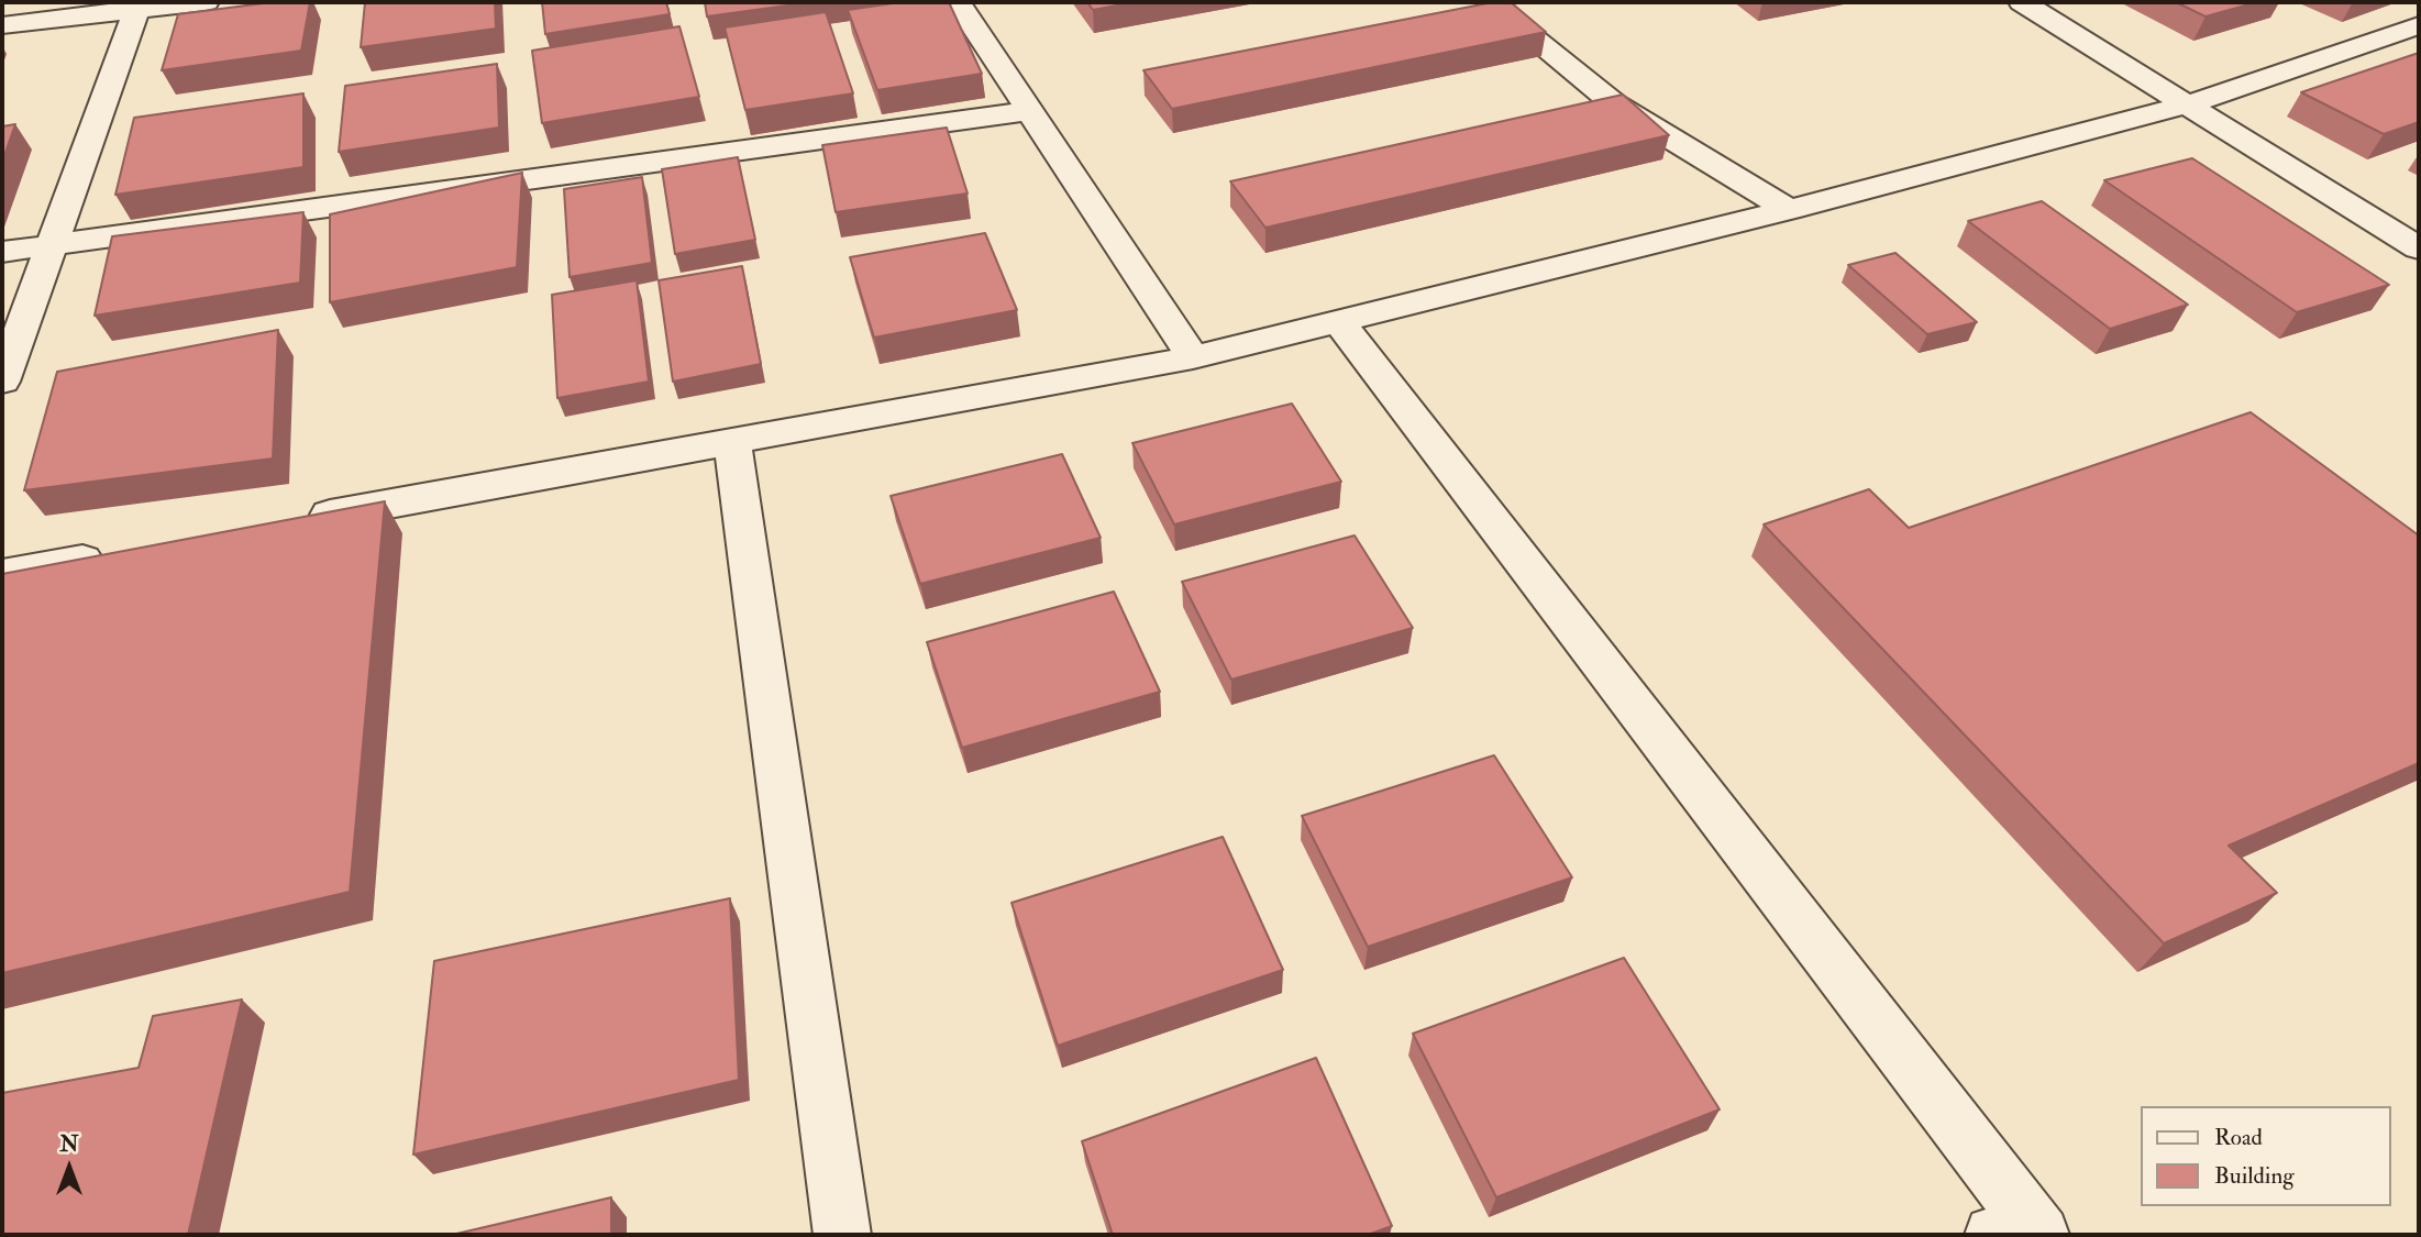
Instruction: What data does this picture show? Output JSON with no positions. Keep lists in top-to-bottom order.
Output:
{
  "legend": ["Road", "Building"],
  "north": "top"
}
